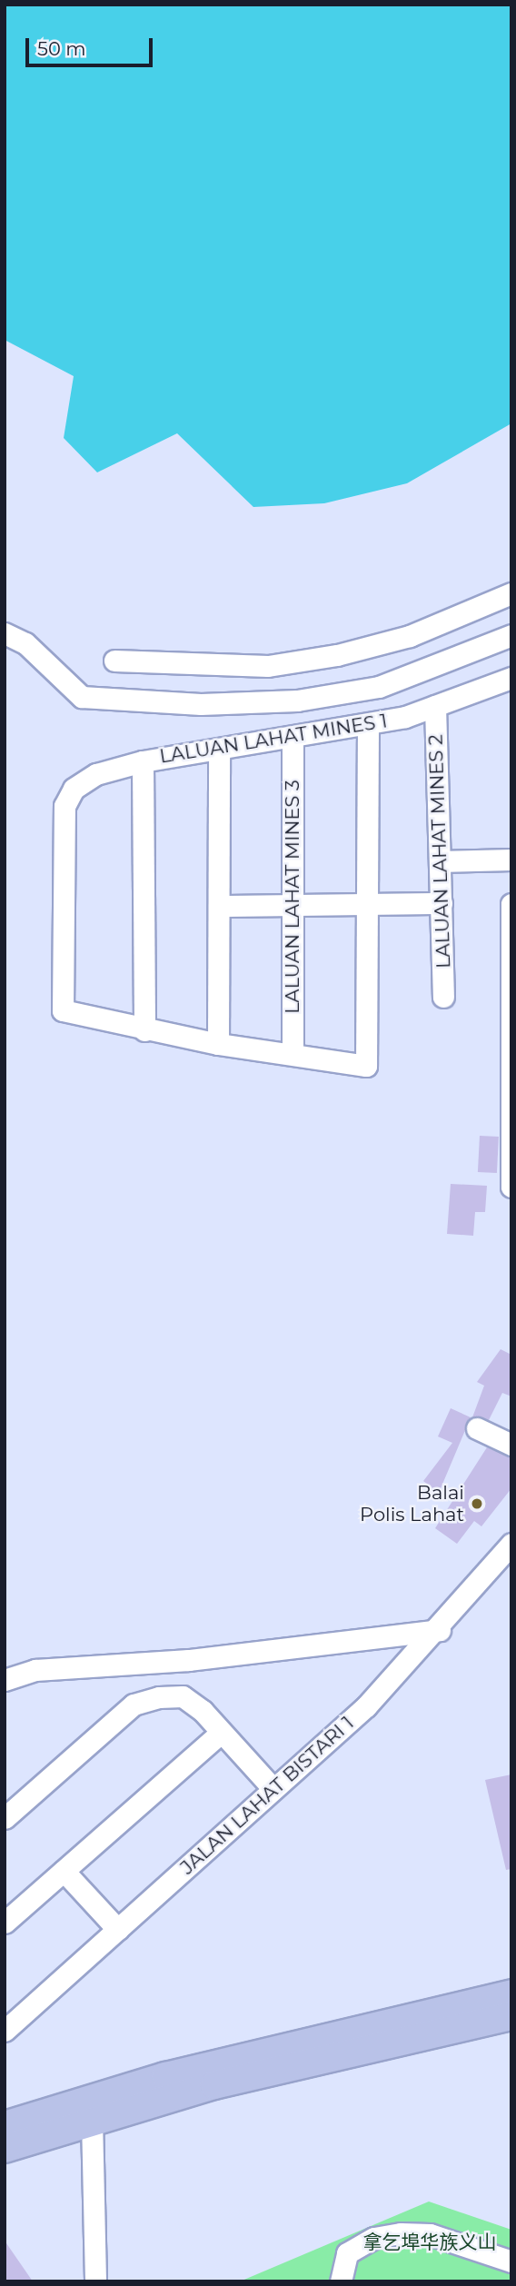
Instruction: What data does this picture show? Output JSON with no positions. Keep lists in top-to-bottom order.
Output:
{
  "streets": {
    "street": [
      "LALUAN LAHAT MINES 1",
      "LALUAN LAHAT MINES 2",
      "LALUAN LAHAT MINES 3",
      "JALAN LAHAT BISTARI 1"
    ]
  },
  "crossings": [
    ["LALUAN LAHAT MINES 1", "LALUAN LAHAT MINES 2"],
    ["LALUAN LAHAT MINES 1", "LALUAN LAHAT MINES 3"]
  ],
  "parks": ["拿乞埠华族义山"],
  "places": ["Balai Polis Lahat"],
  "scale_bar": "50 m"
}
